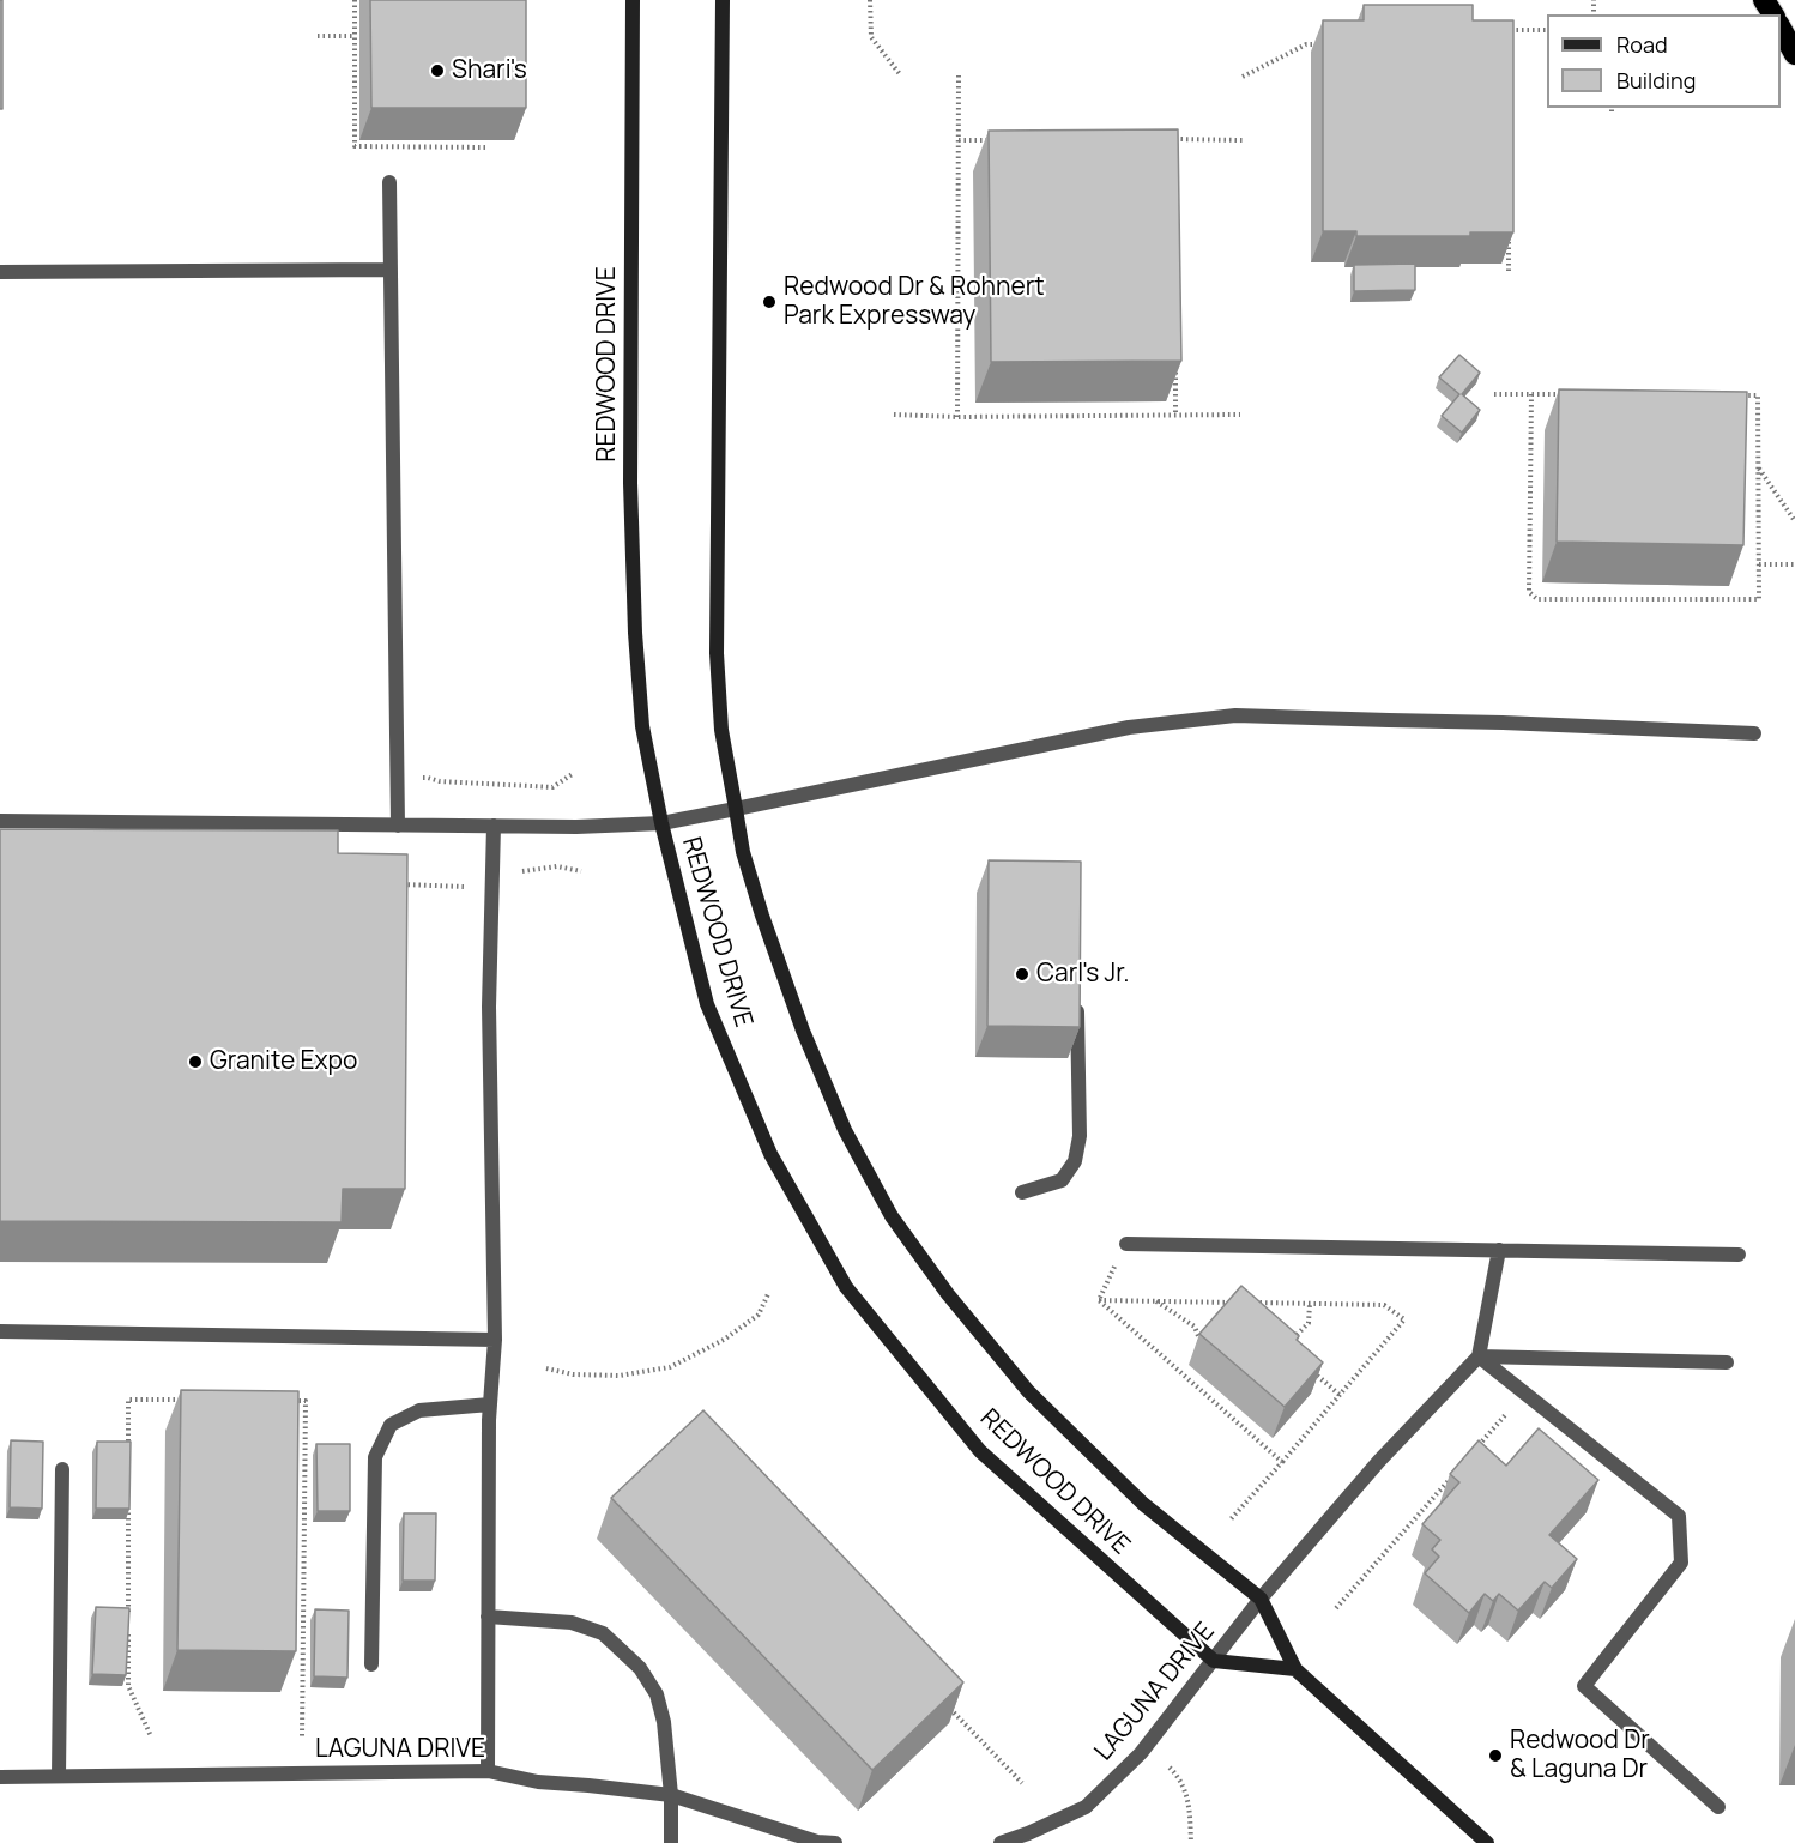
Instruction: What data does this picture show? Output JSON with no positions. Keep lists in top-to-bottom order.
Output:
{
  "streets": {
    "main road": ["REDWOOD DRIVE"],
    "street": ["LAGUNA DRIVE"]
  },
  "crossings": [
    ["REDWOOD DRIVE", "LAGUNA DRIVE"]
  ],
  "places": [
    "Shari's",
    "Redwood Dr & Rohnert Park Expressway",
    "Carl's Jr.",
    "Granite Expo",
    "Redwood Dr & Laguna Dr"
  ],
  "legend": ["Road", "Building"]
}
